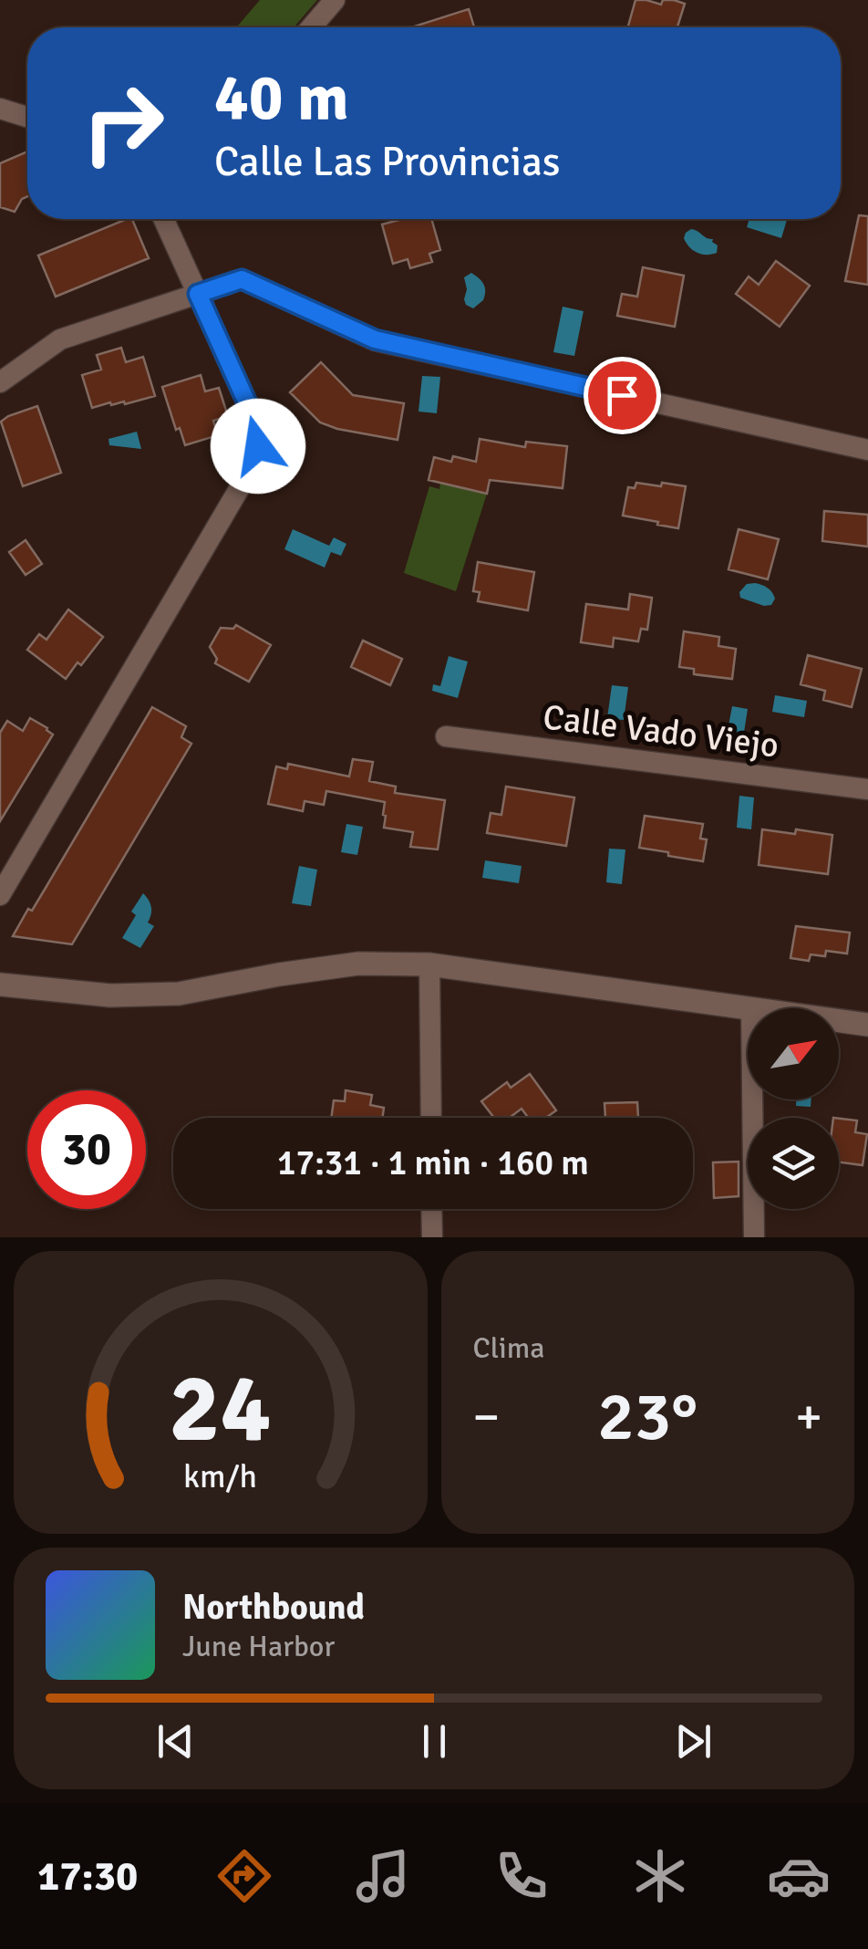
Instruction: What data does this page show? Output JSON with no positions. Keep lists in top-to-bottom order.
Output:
{
  "streets": {
    "street": ["Calle Vado Viejo"]
  },
  "north": "top right",
  "page": {
    "turn": ["40 m", "Calle Las Provincias"],
    "limit": "30",
    "trip": "17:31 · 1 min · 160 m",
    "tile": "Clima",
    "heat": ["−", "23°", "+"],
    "song": ["Northbound", "June Harbor"],
    "tabs": "17:30",
    "gauge": ["24", "km/h"]
  }
}
